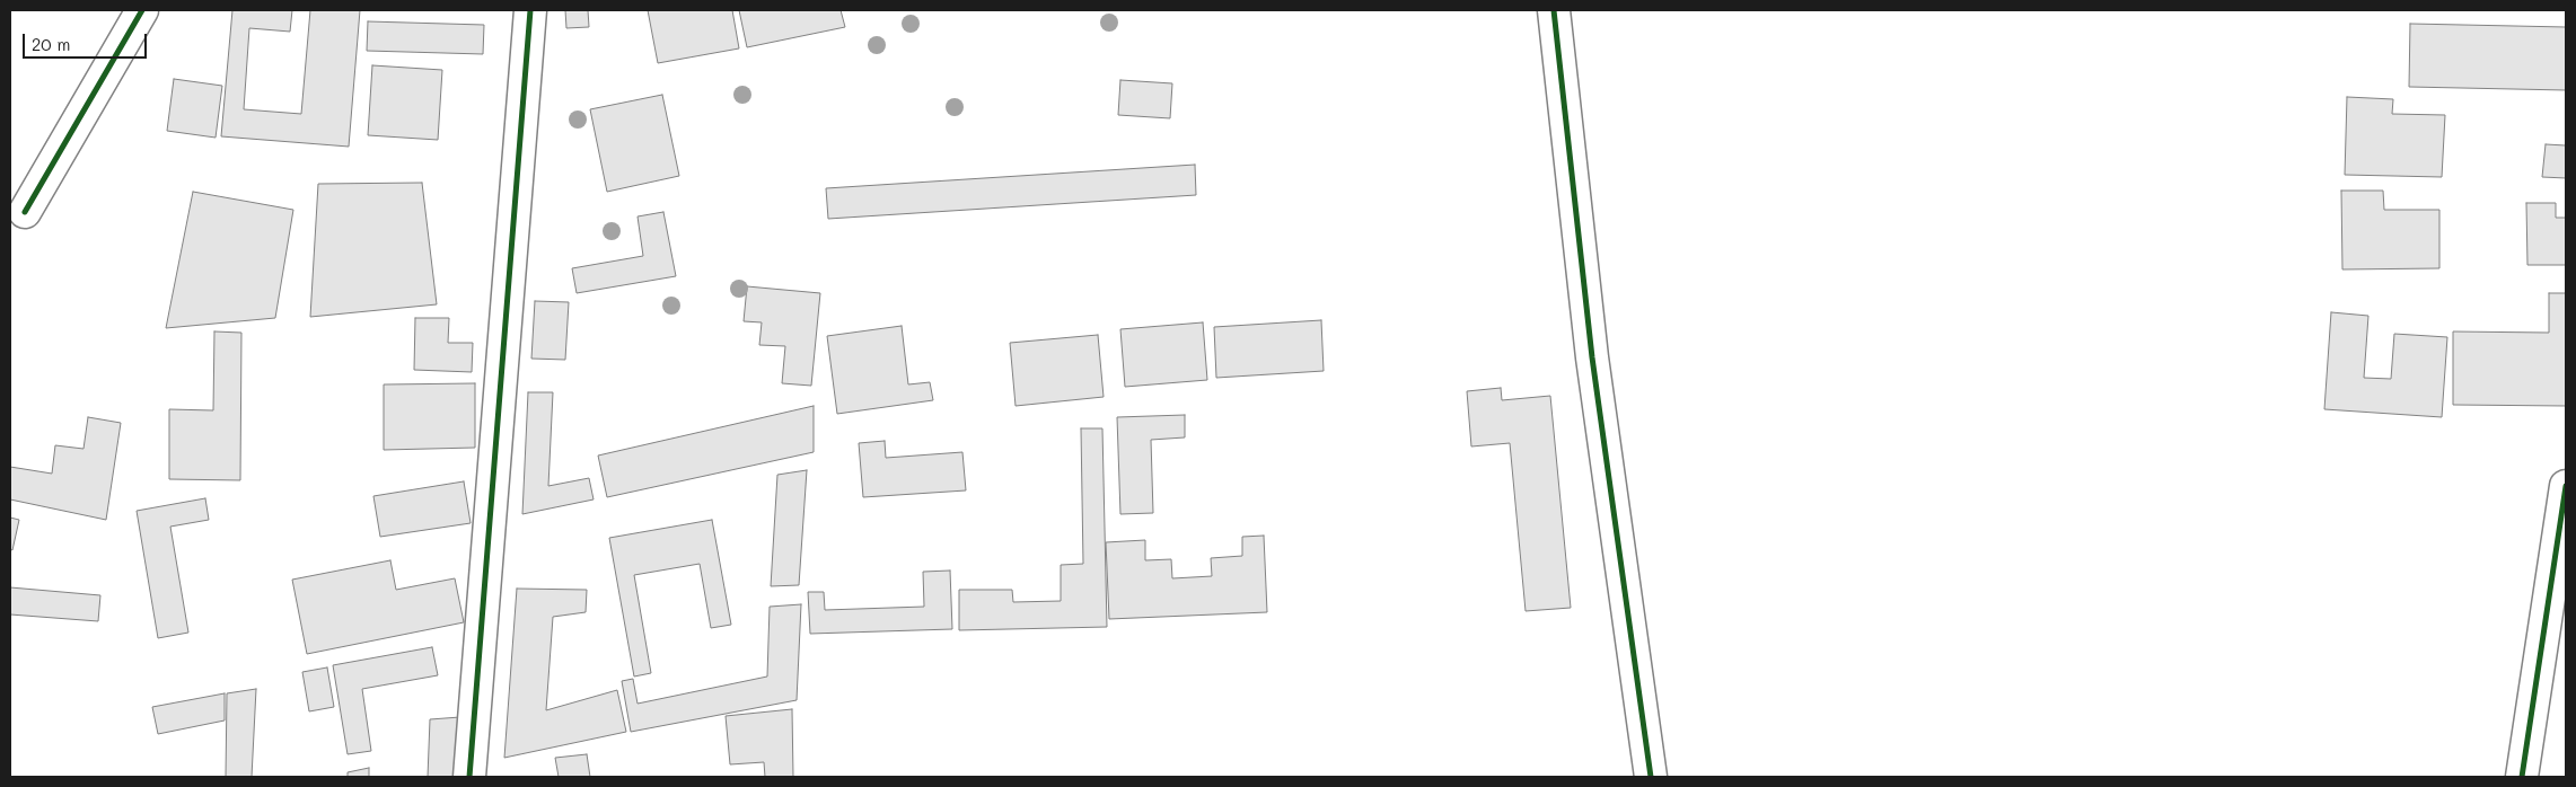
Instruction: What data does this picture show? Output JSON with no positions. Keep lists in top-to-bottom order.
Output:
{
  "scale_bar": "20 m"
}
